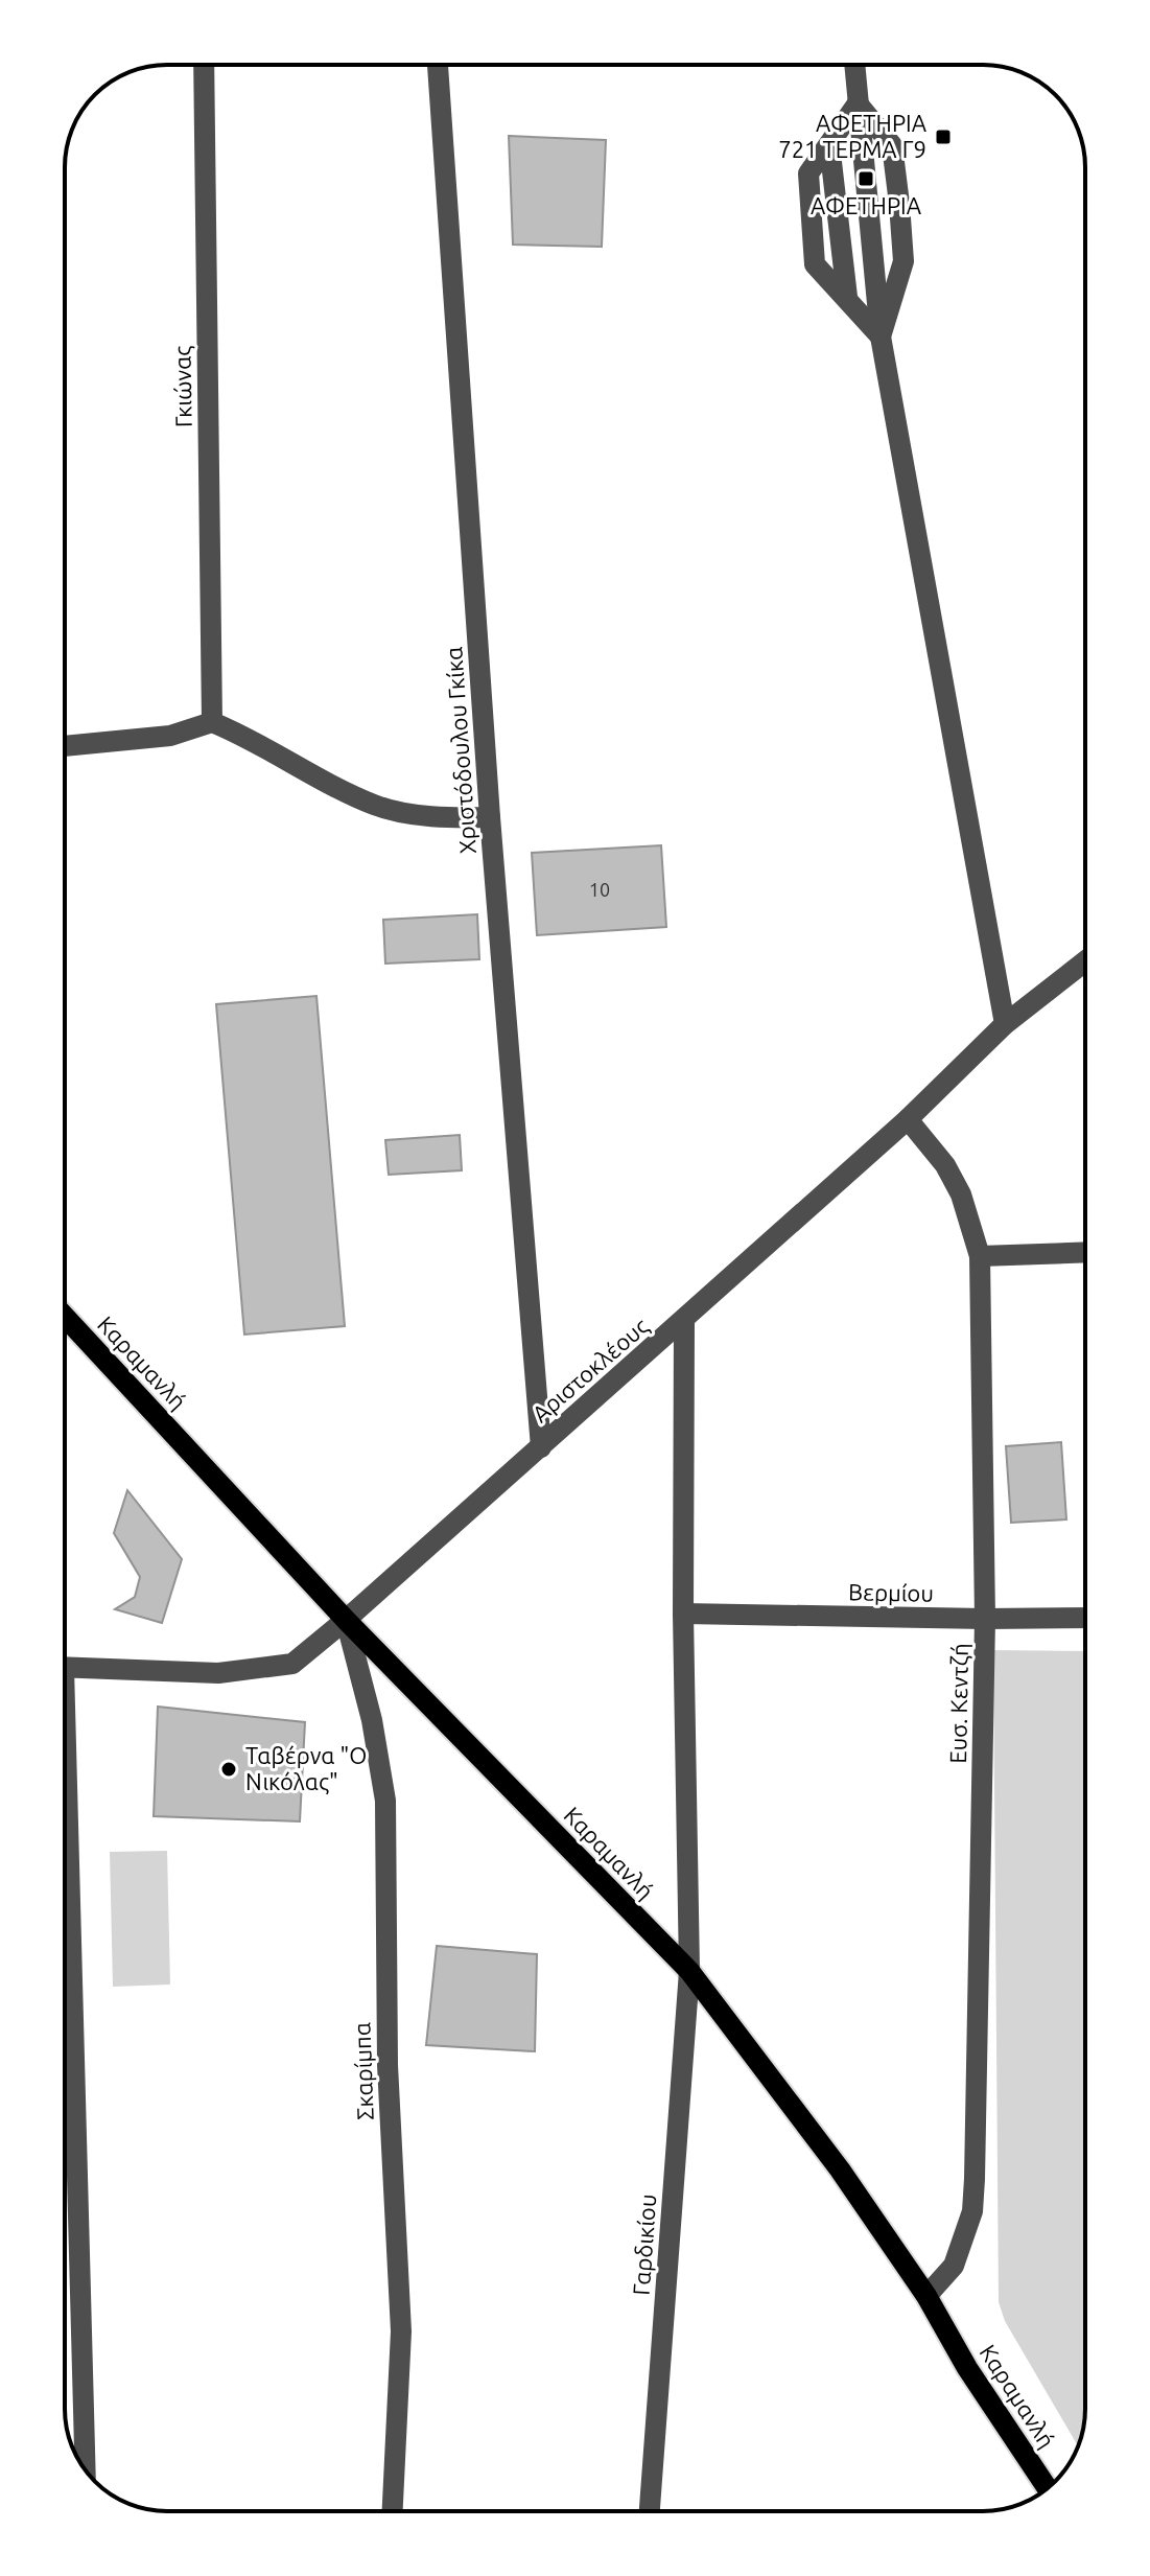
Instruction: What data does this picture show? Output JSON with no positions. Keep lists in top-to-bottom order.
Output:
{
  "streets": {
    "main road": ["Καραμανλή"],
    "street": [
      "Γκιώνας",
      "Χριστόδουλου Γκίκα",
      "Αριστοκλέους",
      "Βερμίου",
      "Ευσ. Κεντζή",
      "Σκαρίμπα",
      "Γαρδικίου"
    ]
  },
  "crossings": [
    ["Χριστόδουλου Γκίκα", "Αριστοκλέους"],
    ["Καραμανλή", "Αριστοκλέους"],
    ["Καραμανλή", "Ευσ. Κεντζή"],
    ["Καραμανλή", "Σκαρίμπα"],
    ["Καραμανλή", "Γαρδικίου"],
    ["Αριστοκλέους", "Ευσ. Κεντζή"],
    ["Αριστοκλέους", "Σκαρίμπα"],
    ["Αριστοκλέους", "Γαρδικίου"],
    ["Βερμίου", "Ευσ. Κεντζή"],
    ["Βερμίου", "Γαρδικίου"]
  ],
  "places": {
    "transit": ["ΑΦΕΤΗΡΙΑ 721 ΤΕΡΜΑ Γ9", "ΑΦΕΤΗΡΙΑ"],
    "other": ["Ταβέρνα \"Ο Νικόλας\""]
  },
  "house_numbers": ["10"]
}
